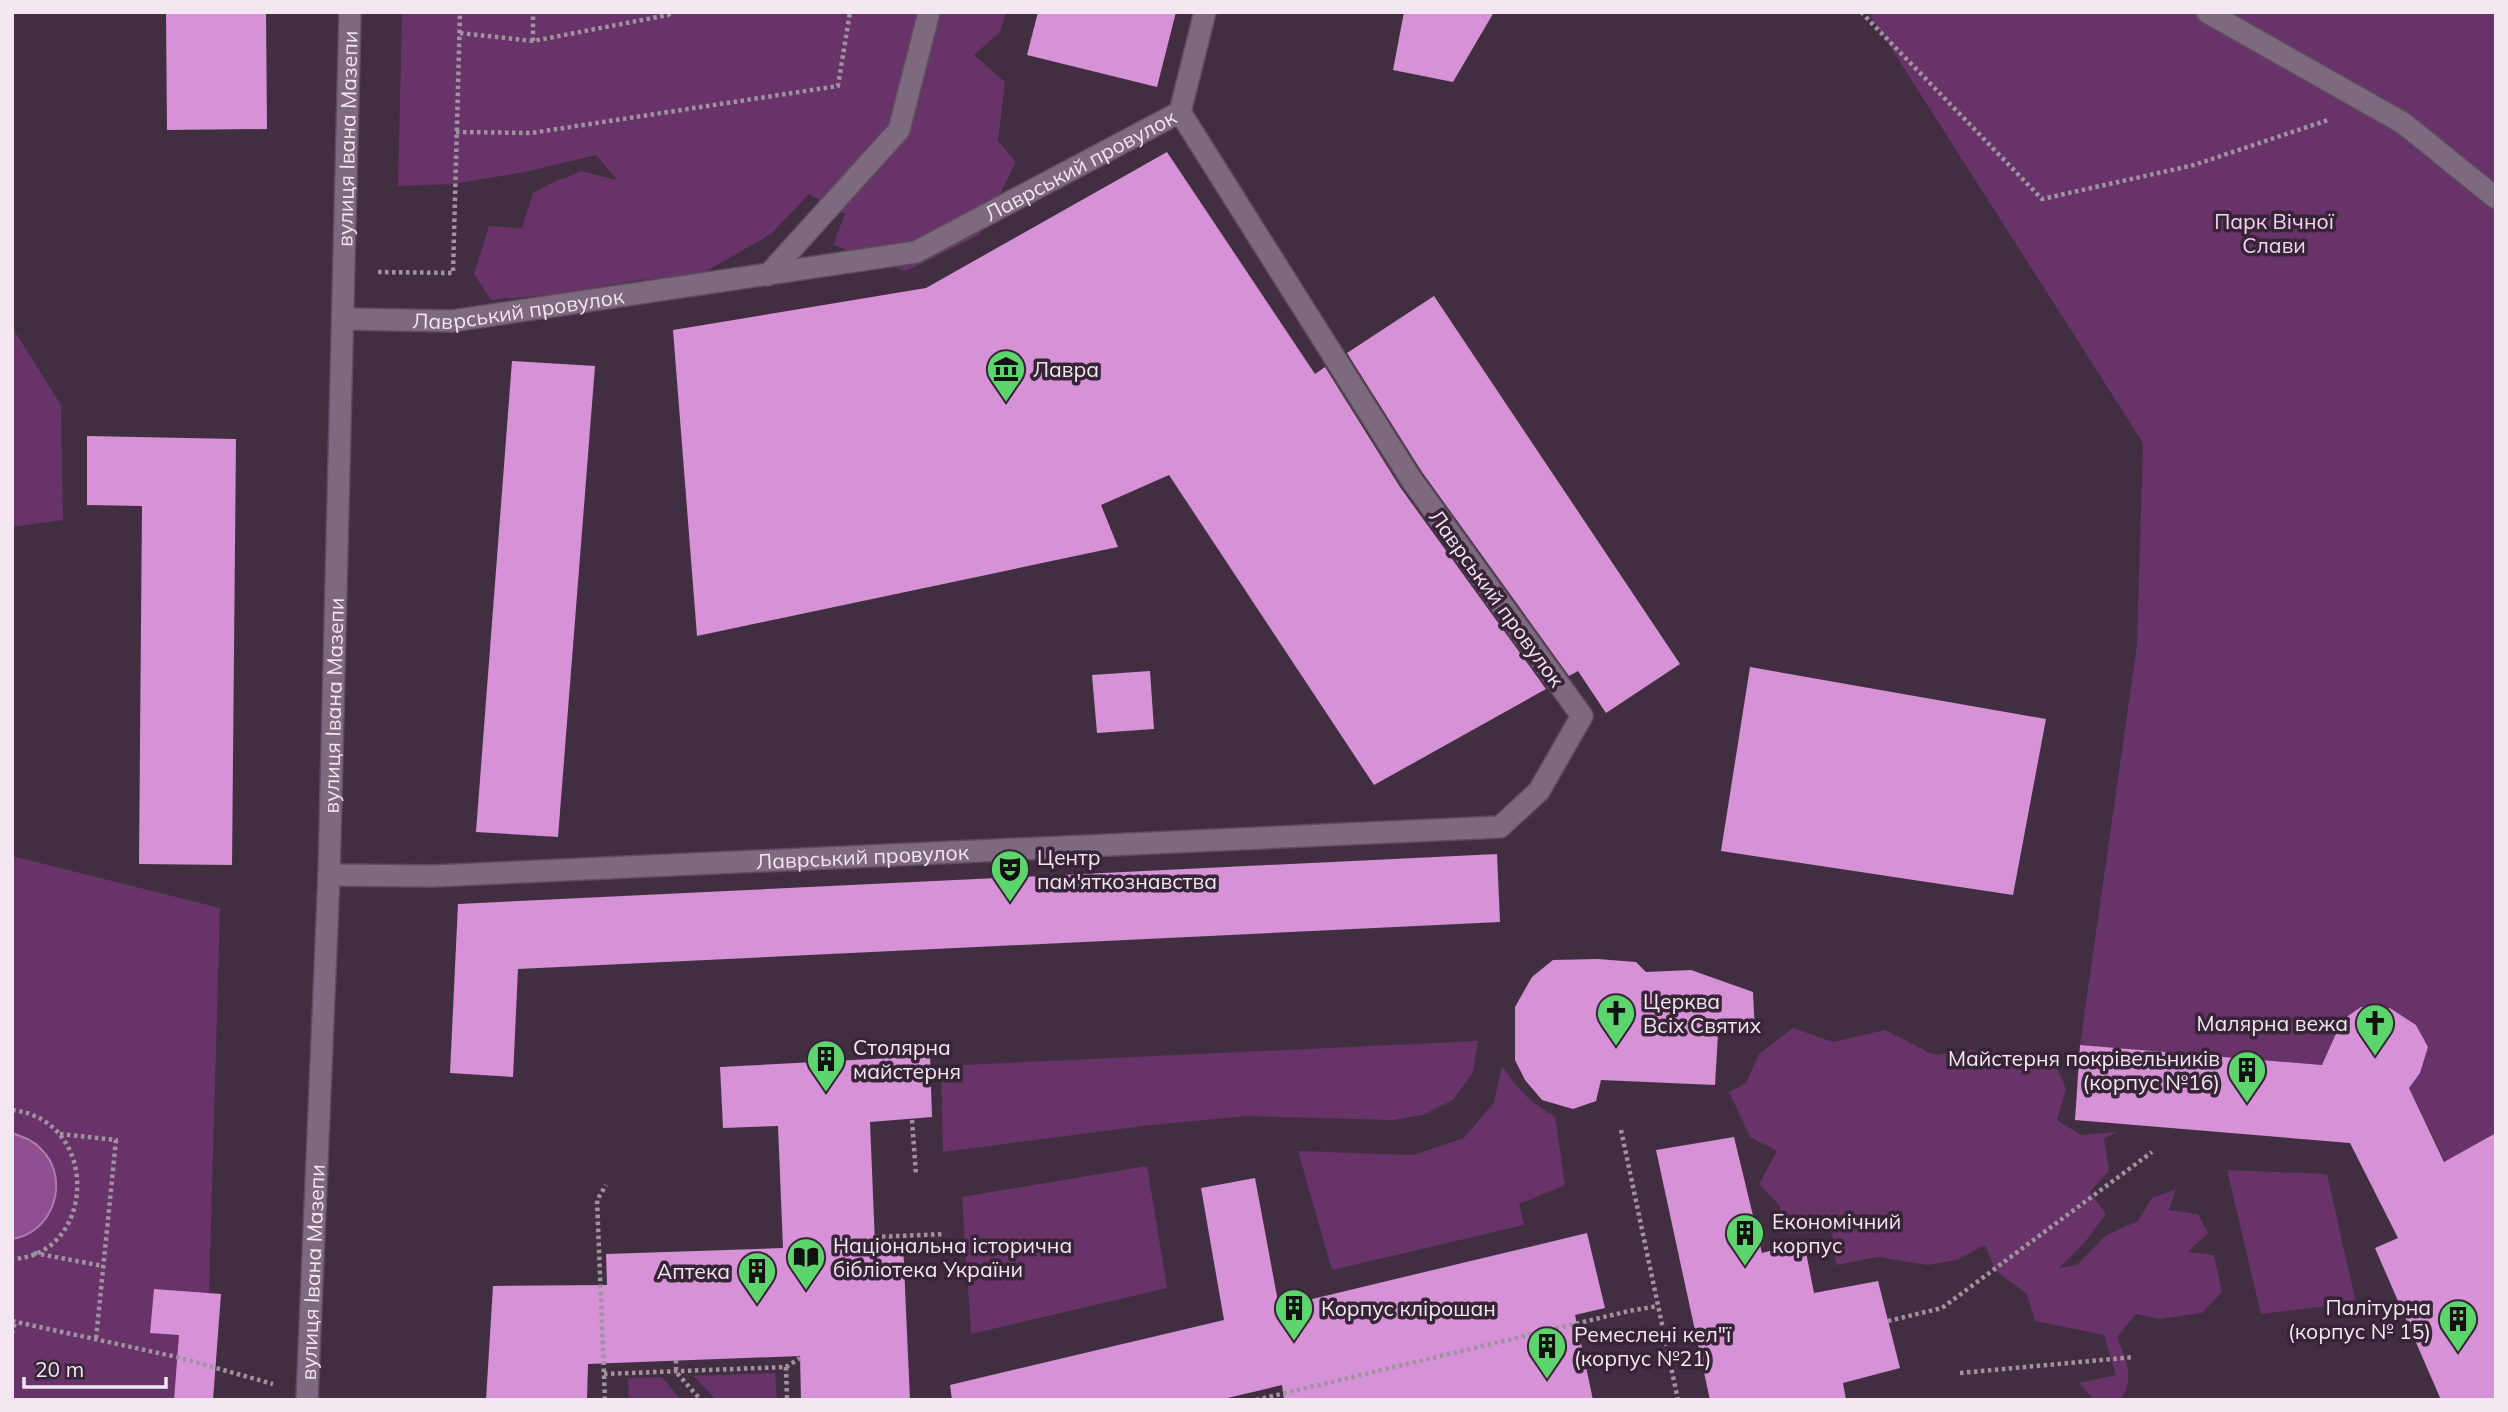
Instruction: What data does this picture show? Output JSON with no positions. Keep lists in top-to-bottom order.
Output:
{
  "streets": {
    "main road": ["вулиця Івана Мазепи", "Лаврський провулок"]
  },
  "crossings": [
    ["вулиця Івана Мазепи", "Лаврський провулок"]
  ],
  "parks": ["Парк Вічної Слави"],
  "places": {
    "museum": ["Лавра"],
    "theatre": ["Центр пам'яткознавства"],
    "church": ["Церква Всіх Святих", "Малярна вежа"],
    "building": [
      "Столярна майстерня",
      "Майстерня покрівельників (корпус №16)",
      "Економічний корпус",
      "Аптека",
      "Корпус клірошан",
      "Палітурна (корпус № 15)",
      "Ремеслені кел\"ї (корпус №21)"
    ],
    "library": ["Національна історична бібліотека України"]
  },
  "scale_bar": "20 m"
}
